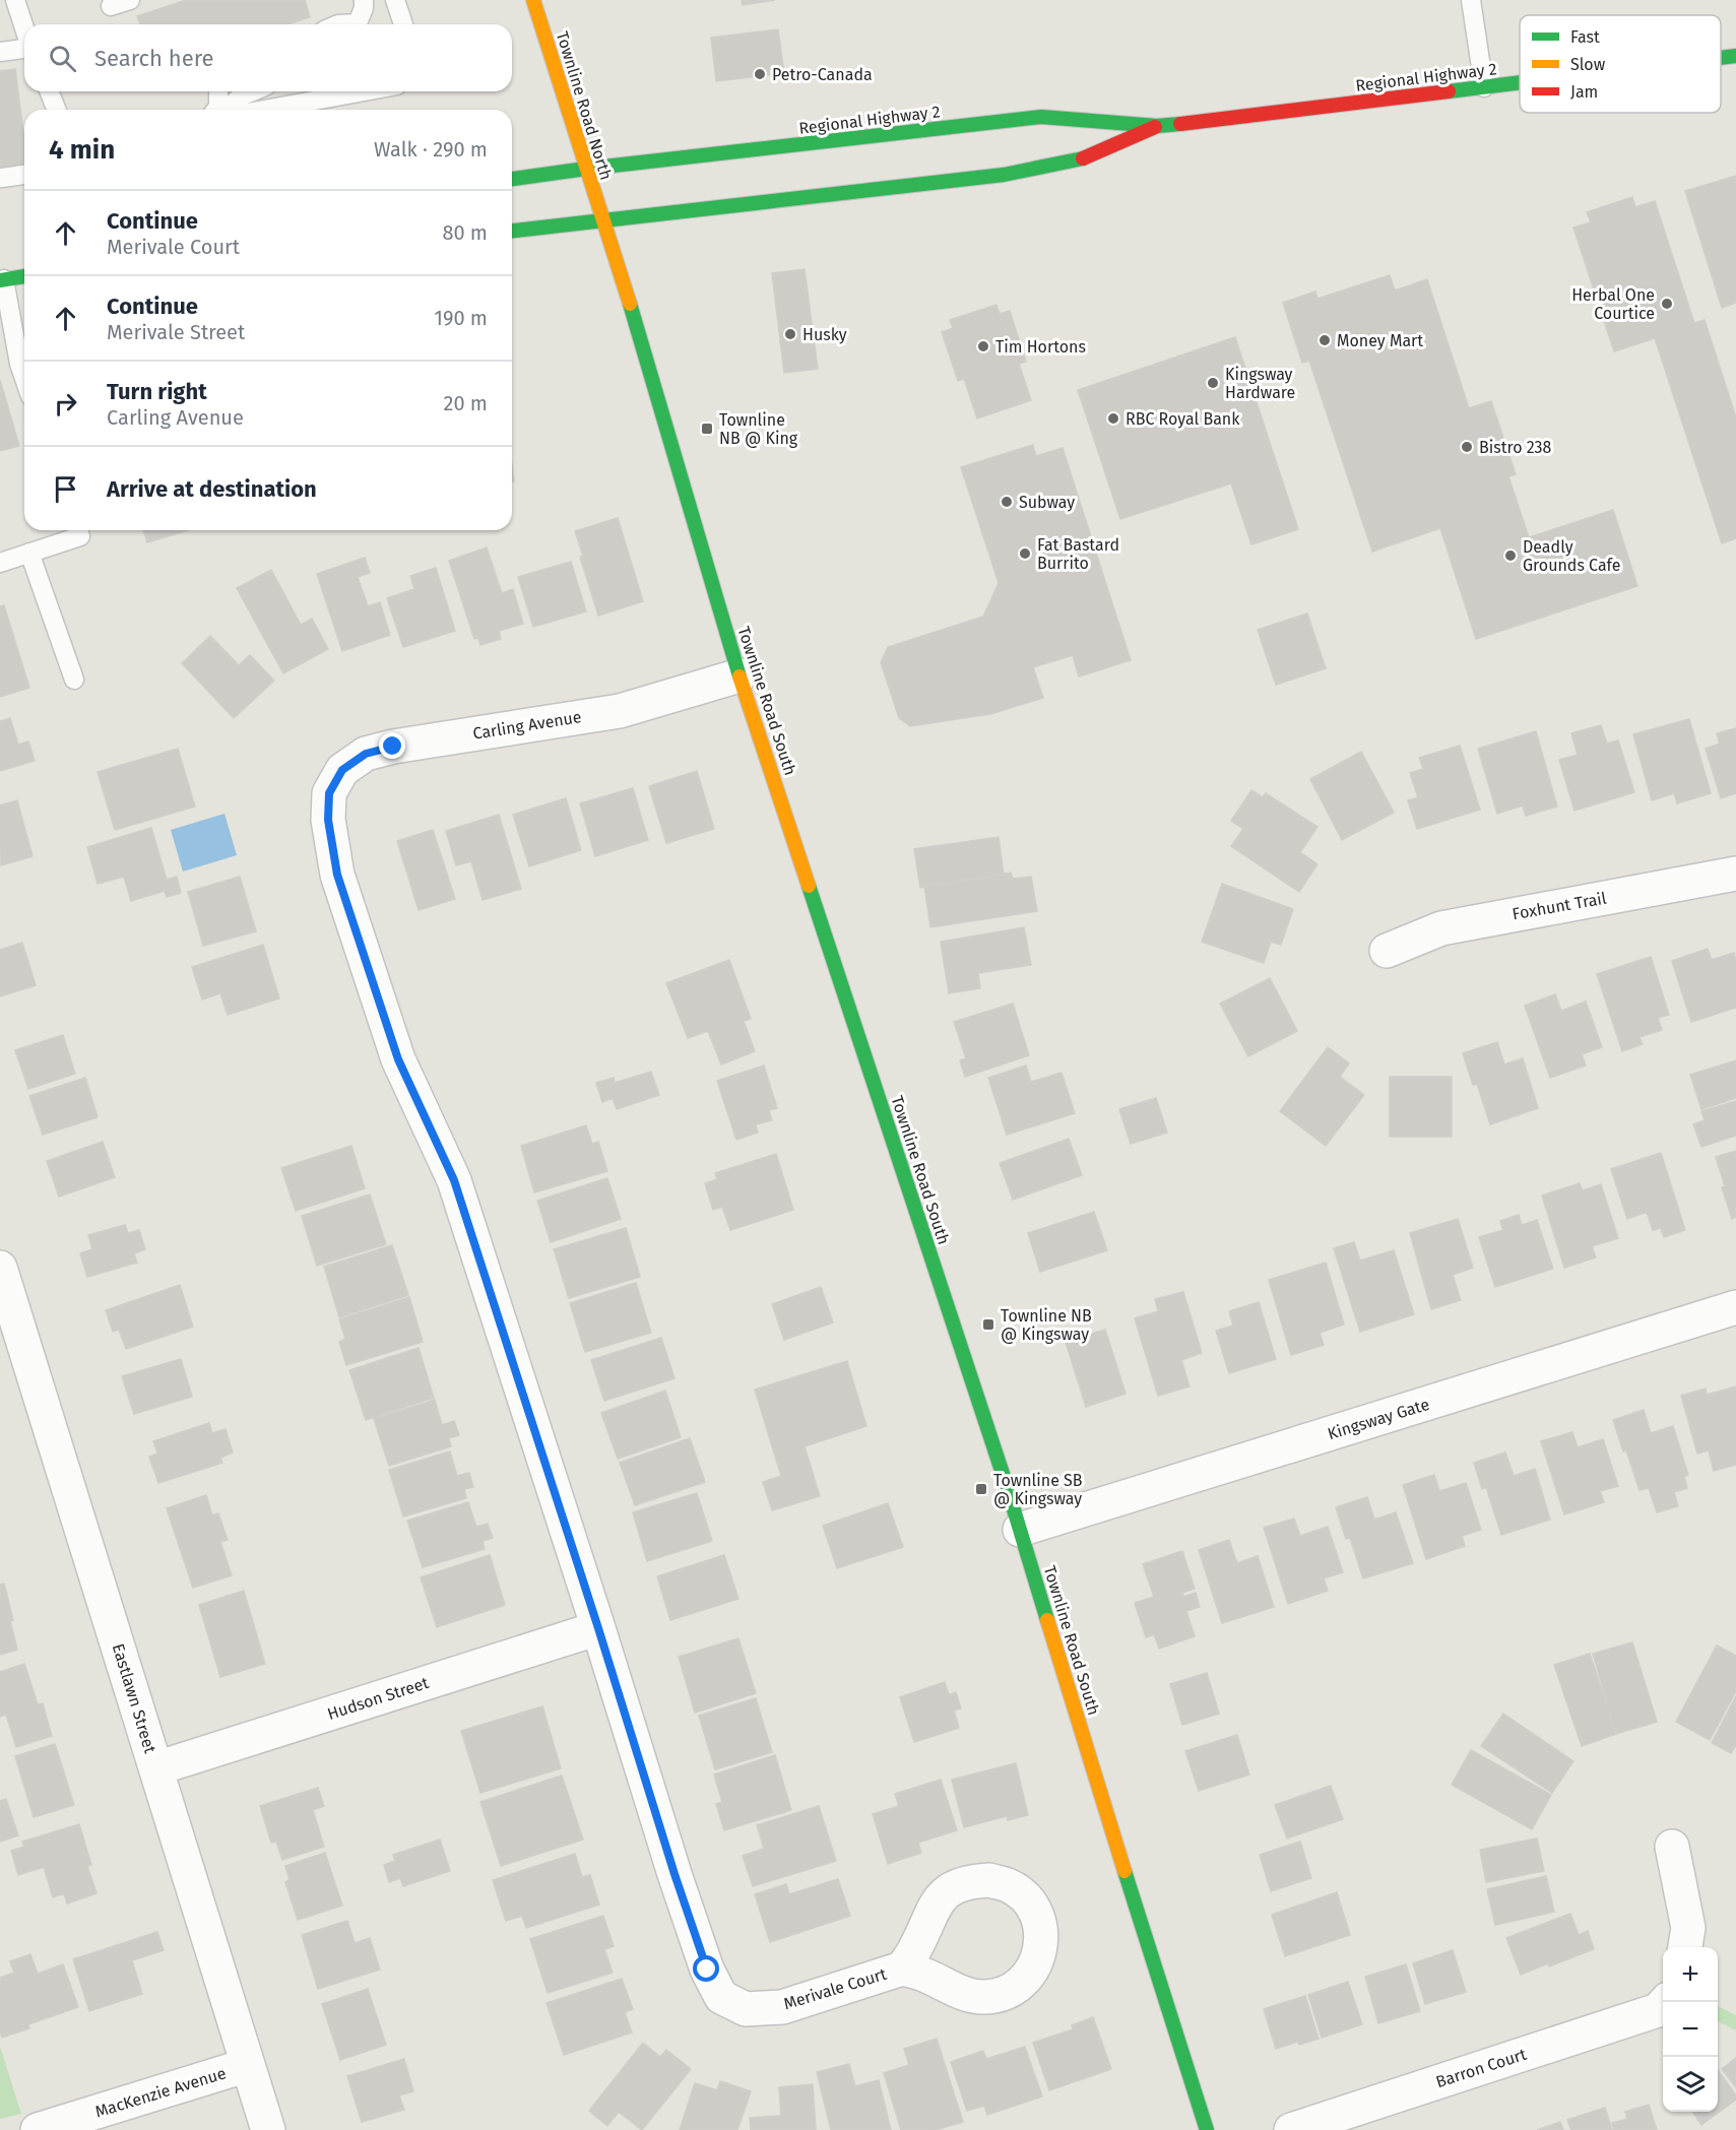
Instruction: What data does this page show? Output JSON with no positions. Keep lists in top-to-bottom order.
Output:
{
  "streets": {
    "main road": ["Regional Highway 2", "Townline Road North", "Townline Road South"],
    "street": [
      "Carling Avenue",
      "Foxhunt Trail",
      "Kingsway Gate",
      "Eastlawn Street",
      "Hudson Street",
      "Merivale Court",
      "Barron Court",
      "MacKenzie Avenue"
    ]
  },
  "crossings": [
    ["Regional Highway 2", "Townline Road North"],
    ["Regional Highway 2", "Townline Road South"],
    ["Townline Road North", "Townline Road South"],
    ["Townline Road South", "Carling Avenue"],
    ["Townline Road South", "Kingsway Gate"],
    ["Carling Avenue", "Merivale Court"],
    ["Eastlawn Street", "Hudson Street"],
    ["Eastlawn Street", "MacKenzie Avenue"],
    ["Hudson Street", "Merivale Court"]
  ],
  "places": {
    "other": [
      "Petro-Canada",
      "Herbal One Courtice",
      "Husky",
      "Money Mart",
      "Tim Hortons",
      "Kingsway Hardware",
      "RBC Royal Bank",
      "Bistro 238",
      "Subway",
      "Fat Bastard Burrito",
      "Deadly Grounds Cafe"
    ],
    "transit": ["Townline NB @ King", "Townline NB @ Kingsway", "Townline SB @ Kingsway"]
  },
  "legend": ["Fast", "Slow", "Jam"],
  "page": {
    "search": "Search here",
    "heading": ["4 min", "Walk · 290 m"],
    "list": [
      ["Continue", "Merivale Court", "80 m"],
      ["Continue", "Merivale Street", "190 m"],
      ["Turn right", "Carling Avenue", "20 m"],
      "Arrive at destination"
    ],
    "map_buttons": ["+", "−"]
  }
}
